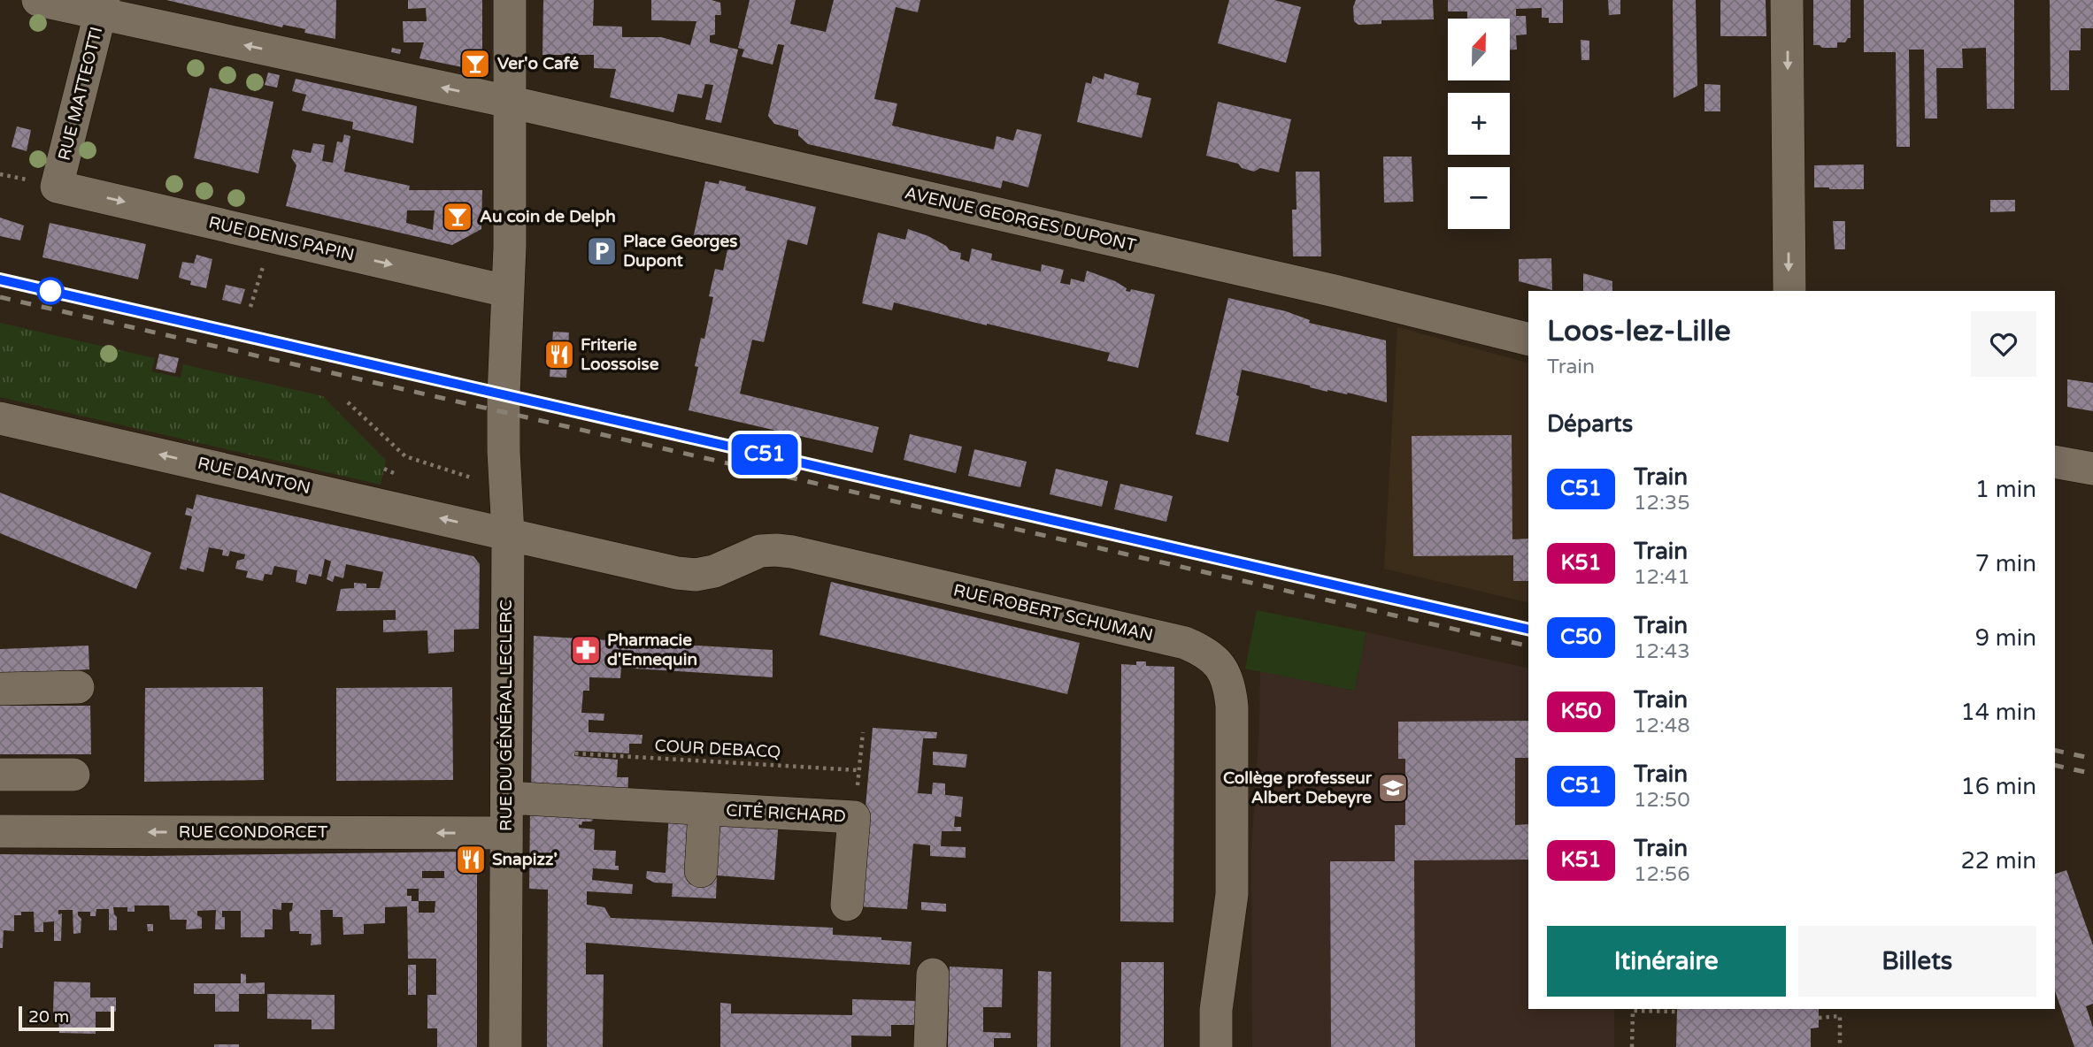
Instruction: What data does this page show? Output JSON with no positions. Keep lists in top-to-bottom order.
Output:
{
  "streets": {
    "street": [
      "RUE MATTEOTTI",
      "AVENUE GEORGES DUPONT",
      "RUE DENIS PAPIN",
      "RUE DANTON",
      "RUE ROBERT SCHUMAN",
      "RUE DU GÉNÉRAL LECLERC",
      "CITÉ RICHARD",
      "RUE CONDORCET"
    ],
    "path": ["COUR DEBACQ"]
  },
  "crossings": [
    ["RUE MATTEOTTI", "AVENUE GEORGES DUPONT"],
    ["RUE MATTEOTTI", "RUE DENIS PAPIN"],
    ["AVENUE GEORGES DUPONT", "RUE DU GÉNÉRAL LECLERC"],
    ["RUE DENIS PAPIN", "RUE DU GÉNÉRAL LECLERC"],
    ["RUE DANTON", "RUE ROBERT SCHUMAN"],
    ["RUE DANTON", "RUE DU GÉNÉRAL LECLERC"],
    ["RUE ROBERT SCHUMAN", "RUE DU GÉNÉRAL LECLERC"],
    ["RUE DU GÉNÉRAL LECLERC", "CITÉ RICHARD"],
    ["RUE DU GÉNÉRAL LECLERC", "RUE CONDORCET"]
  ],
  "one_way": ["RUE DENIS PAPIN", "RUE DANTON", "RUE CONDORCET"],
  "places": {
    "bar": ["Ver'o Café", "Au coin de Delph"],
    "parking": ["Place Georges Dupont"],
    "restaurant": ["Friterie Loossoise", "Snapizz'"],
    "pharmacy": ["Pharmacie d'Ennequin"],
    "school or university": ["Collège professeur Albert Debeyre"]
  },
  "scale_bar": "20 m",
  "north": "top",
  "page": {
    "on_map": "C51",
    "map_buttons": ["+", "−"],
    "heading": [
      ["Loos-lez-Lille", "Train"],
      "Départs"
    ],
    "list": [
      {
        "mark": "C51",
        "name": "Train",
        "note": "12:35",
        "value": "1 min"
      },
      {
        "mark": "K51",
        "name": "Train",
        "note": "12:41",
        "value": "7 min"
      },
      {
        "mark": "C50",
        "name": "Train",
        "note": "12:43",
        "value": "9 min"
      },
      {
        "mark": "K50",
        "name": "Train",
        "note": "12:48",
        "value": "14 min"
      },
      {
        "mark": "C51",
        "name": "Train",
        "note": "12:50",
        "value": "16 min"
      },
      {
        "mark": "K51",
        "name": "Train",
        "note": "12:56",
        "value": "22 min"
      }
    ],
    "buttons": ["Itinéraire", "Billets"],
    "scale": "20 m"
  }
}
